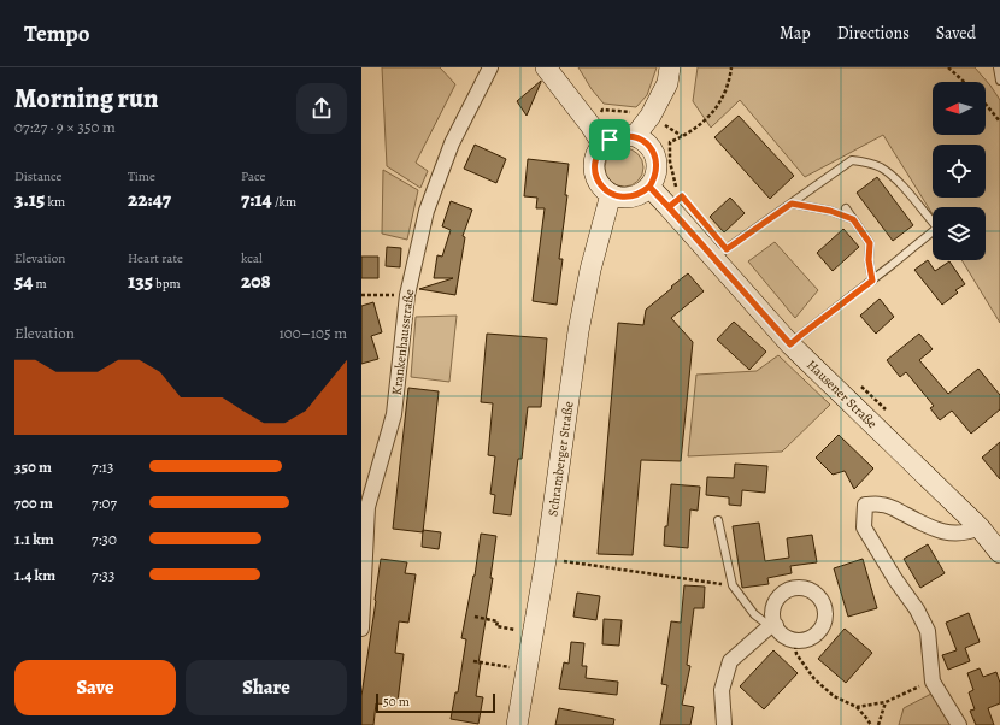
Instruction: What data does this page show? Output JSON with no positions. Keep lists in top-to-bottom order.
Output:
{
  "streets": {
    "main road": ["Hausener Straße", "Schramberger Straße"],
    "street": ["Krankenhausstraße"]
  },
  "crossings": [
    ["Hausener Straße", "Schramberger Straße"]
  ],
  "scale_bar": "50 m",
  "north": "left",
  "page": {
    "header": "Tempo",
    "nav": ["Map", "Directions", "Saved"],
    "heading": ["Morning run", "07:27 · 9 × 350 m"],
    "stats": [
      ["Distance", "3.15 km"],
      ["Time", "22:47"],
      ["Pace", "7:14 /km"],
      ["Elevation", "54 m"],
      ["Heart rate", "135 bpm"],
      ["kcal", "208"]
    ],
    "chart": ["Elevation", "100–105 m"],
    "list": [
      {
        "name": "350 m",
        "note": "7:13"
      },
      {
        "name": "700 m",
        "note": "7:07"
      },
      {
        "name": "1.1 km",
        "note": "7:30"
      },
      {
        "name": "1.4 km",
        "note": "7:33"
      }
    ],
    "buttons": ["Save", "Share"],
    "scale": "50 m"
  }
}
